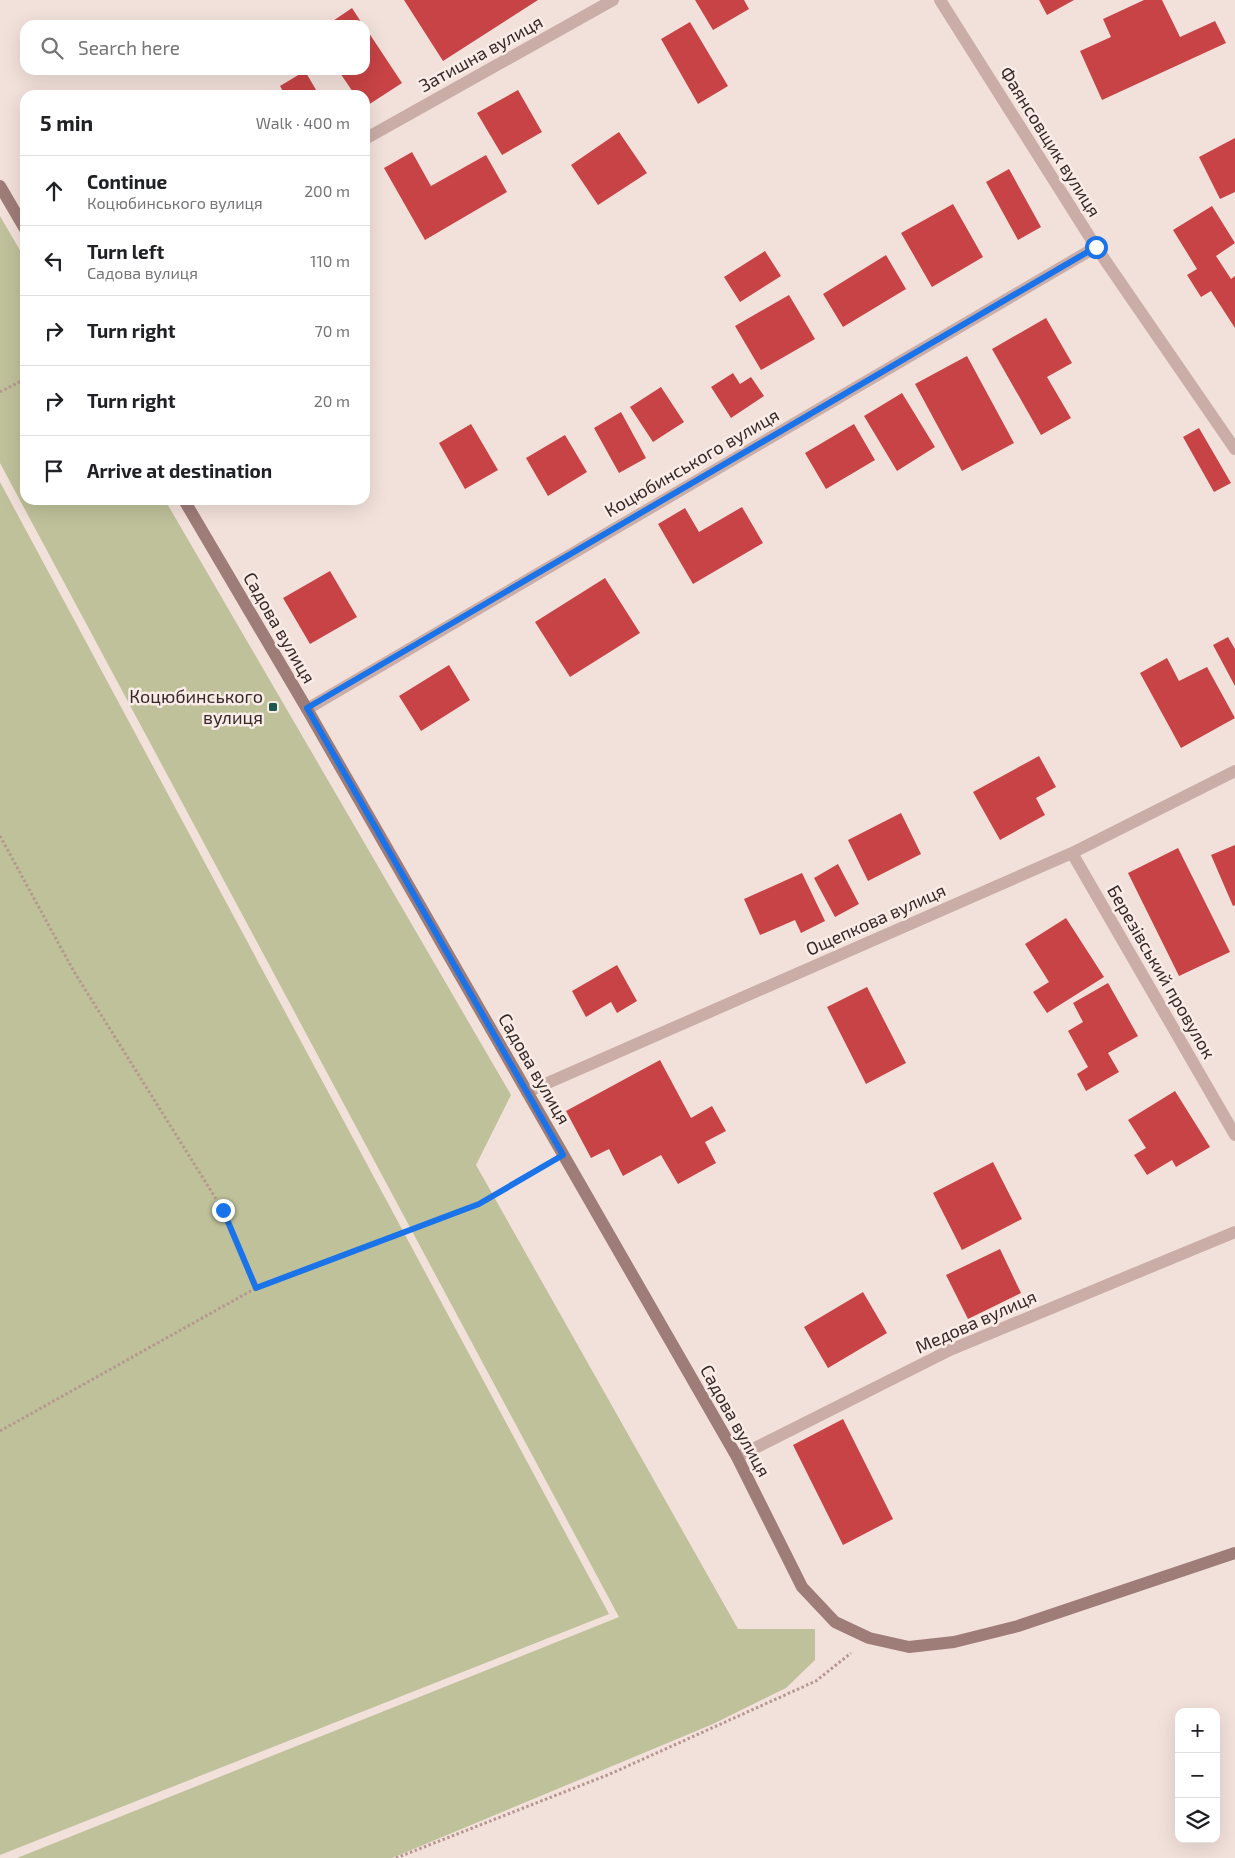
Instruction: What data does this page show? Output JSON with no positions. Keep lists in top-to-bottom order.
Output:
{
  "streets": {
    "street": [
      "Затишна вулиця",
      "Фаянсовщик вулиця",
      "Коцюбинського вулиця",
      "Садова вулиця",
      "Ощепкова вулиця",
      "Березівський провулок",
      "Медова вулиця"
    ]
  },
  "crossings": [
    ["Фаянсовщик вулиця", "Коцюбинського вулиця"],
    ["Коцюбинського вулиця", "Садова вулиця"],
    ["Садова вулиця", "Ощепкова вулиця"],
    ["Садова вулиця", "Медова вулиця"],
    ["Ощепкова вулиця", "Березівський провулок"]
  ],
  "places": {
    "transit": ["Коцюбинського вулиця"]
  },
  "page": {
    "search": "Search here",
    "heading": ["5 min", "Walk · 400 m"],
    "list": [
      ["Continue", "Коцюбинського вулиця", "200 m"],
      ["Turn left", "Садова вулиця", "110 m"],
      ["Turn right", "70 m"],
      ["Turn right", "20 m"],
      "Arrive at destination"
    ],
    "map_buttons": ["+", "−"]
  }
}
